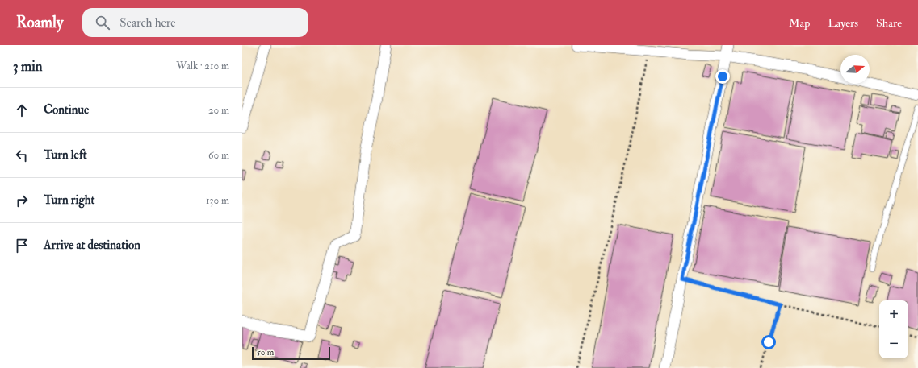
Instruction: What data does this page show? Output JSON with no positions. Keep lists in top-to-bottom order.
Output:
{
  "scale_bar": "50 m",
  "north": "right",
  "page": {
    "header": "Roamly",
    "search": "Search here",
    "nav": ["Map", "Layers", "Share"],
    "heading": ["3 min", "Walk · 210 m"],
    "list": [
      ["Continue", "20 m"],
      ["Turn left", "60 m"],
      ["Turn right", "130 m"],
      "Arrive at destination"
    ],
    "map_buttons": ["+", "−"],
    "scale": "50 m"
  }
}
